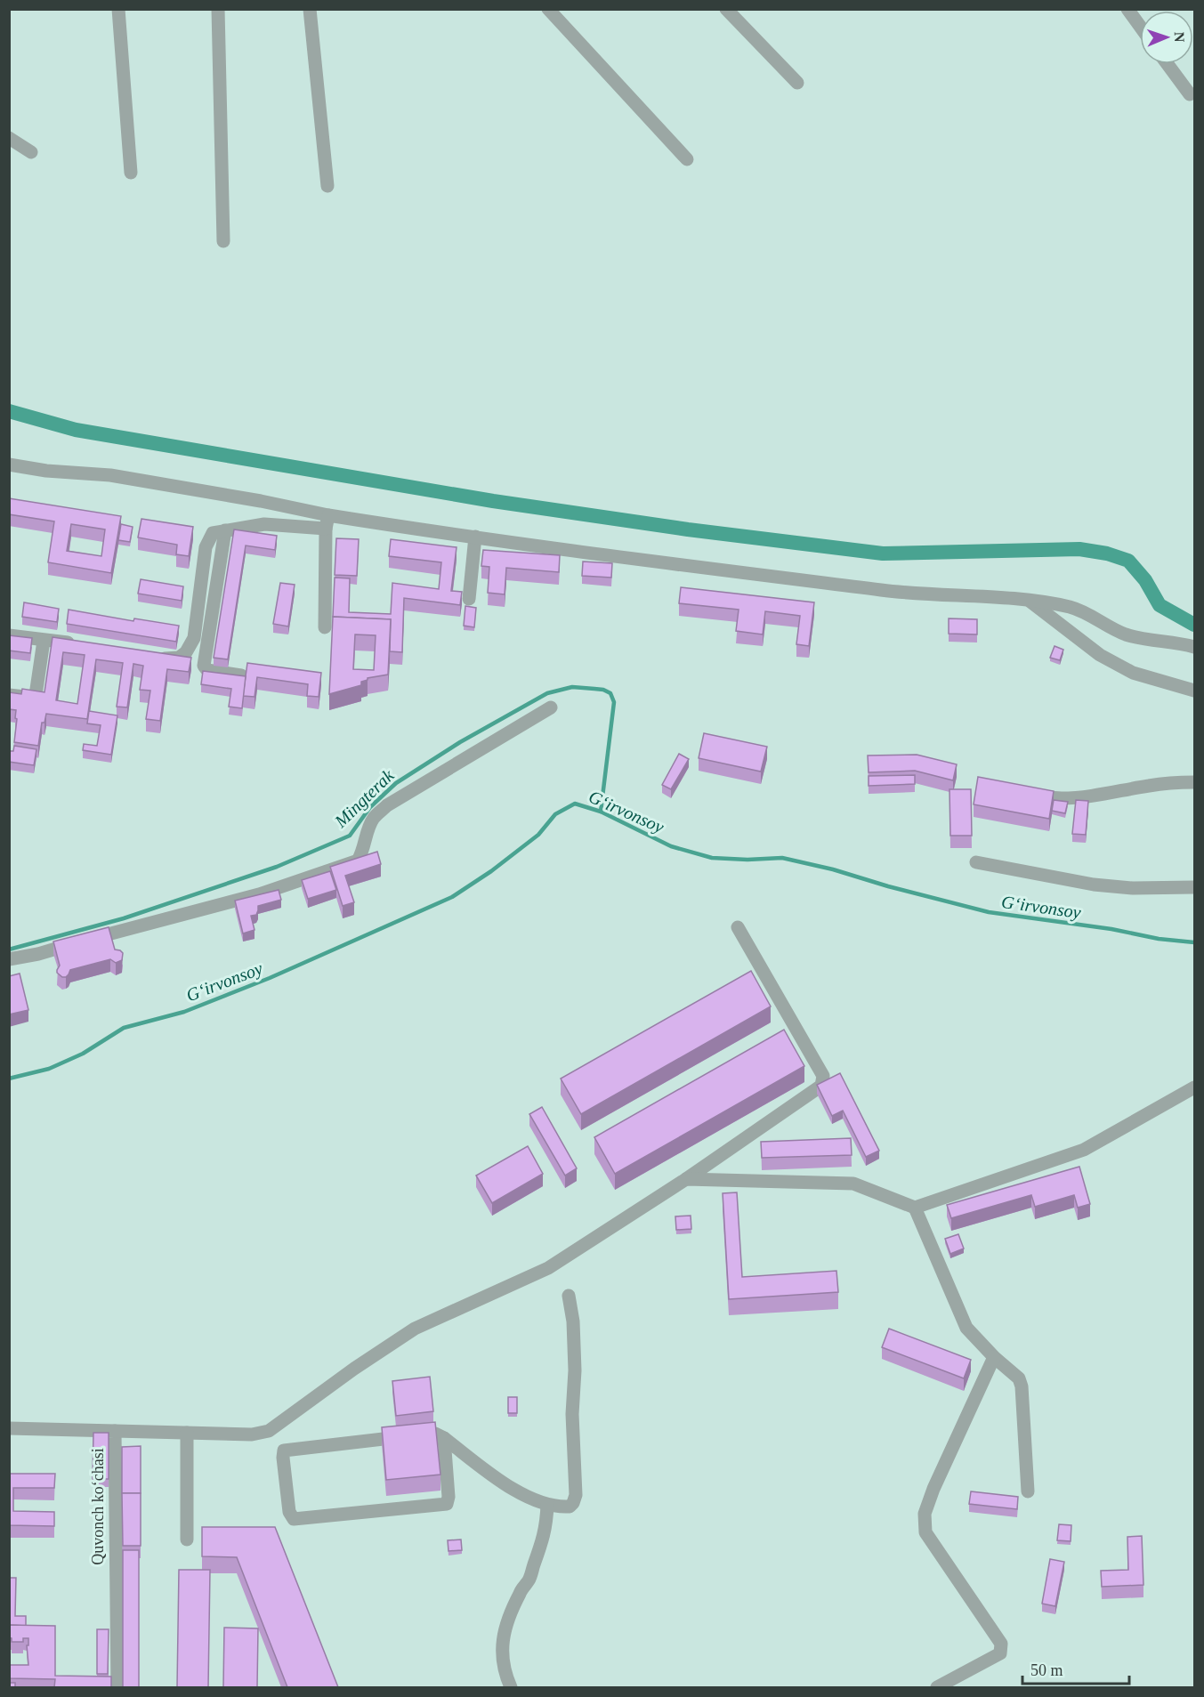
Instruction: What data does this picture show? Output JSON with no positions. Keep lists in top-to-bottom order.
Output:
{
  "streets": {
    "street": ["Quvonch koʻchasi"]
  },
  "water": ["Mingterak", "G‘irvonsoy"],
  "scale_bar": "50 m",
  "north": "right"
}
